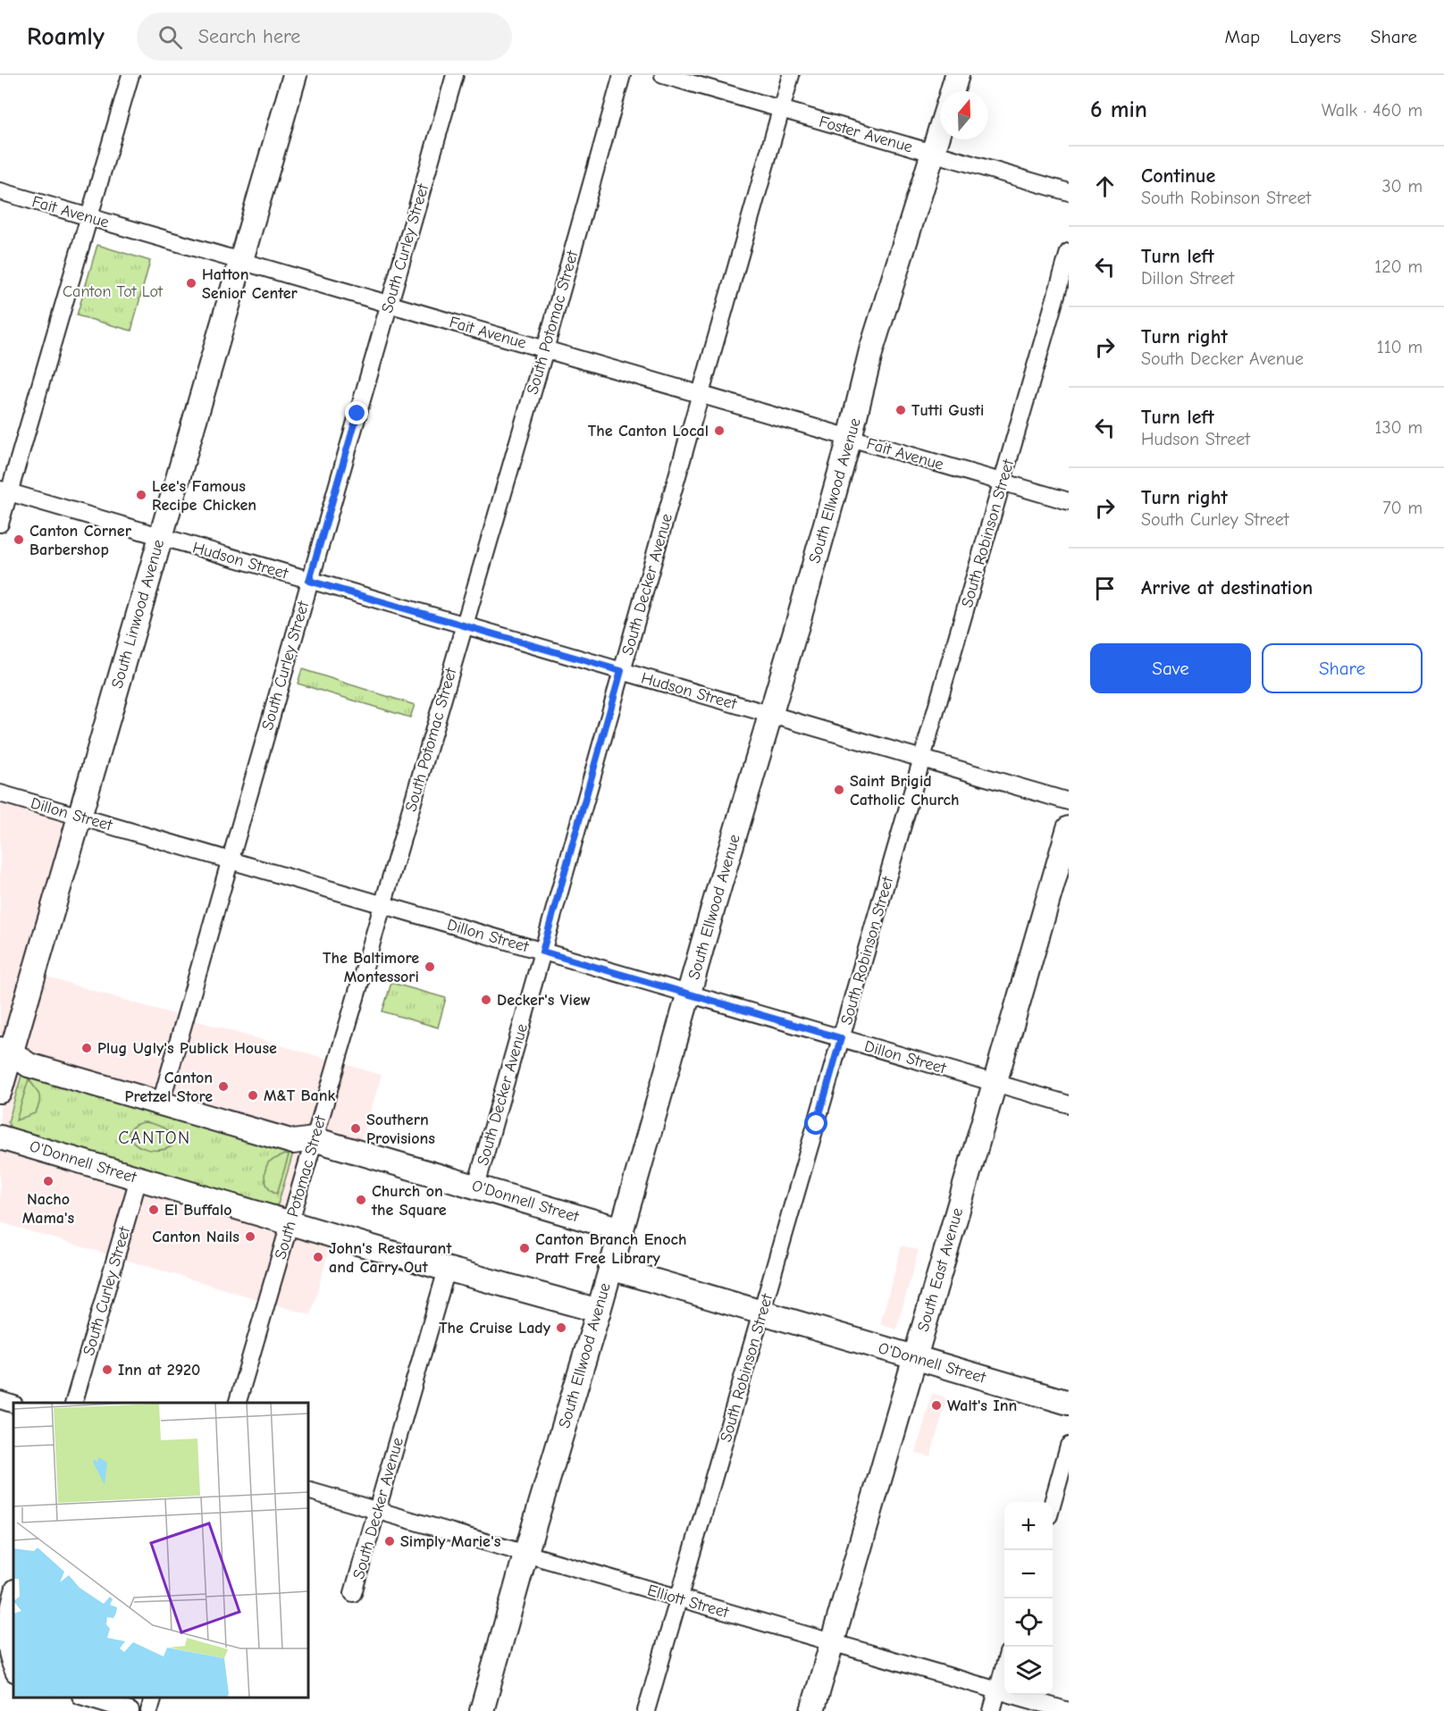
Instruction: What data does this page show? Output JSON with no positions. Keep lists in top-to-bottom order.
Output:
{
  "streets": {
    "street": [
      "Foster Avenue",
      "Fait Avenue",
      "South Curley Street",
      "South Potomac Street",
      "South Ellwood Avenue",
      "South Robinson Street",
      "Hudson Street",
      "South Decker Avenue",
      "South Linwood Avenue",
      "Dillon Street",
      "O'Donnell Street",
      "South East Avenue",
      "Elliott Street"
    ]
  },
  "crossings": [
    ["Foster Avenue", "South Ellwood Avenue"],
    ["Foster Avenue", "South Decker Avenue"],
    ["Fait Avenue", "South Curley Street"],
    ["Fait Avenue", "South Potomac Street"],
    ["Fait Avenue", "South Ellwood Avenue"],
    ["Fait Avenue", "South Robinson Street"],
    ["Fait Avenue", "South Decker Avenue"],
    ["Fait Avenue", "South Linwood Avenue"],
    ["South Curley Street", "Hudson Street"],
    ["South Curley Street", "Dillon Street"],
    ["South Curley Street", "O'Donnell Street"],
    ["South Potomac Street", "Hudson Street"],
    ["South Potomac Street", "Dillon Street"],
    ["South Potomac Street", "O'Donnell Street"],
    ["South Ellwood Avenue", "Hudson Street"],
    ["South Ellwood Avenue", "Dillon Street"],
    ["South Ellwood Avenue", "O'Donnell Street"],
    ["South Ellwood Avenue", "Elliott Street"],
    ["South Robinson Street", "Hudson Street"],
    ["South Robinson Street", "Dillon Street"],
    ["South Robinson Street", "O'Donnell Street"],
    ["South Robinson Street", "Elliott Street"],
    ["Hudson Street", "South Decker Avenue"],
    ["Hudson Street", "South Linwood Avenue"],
    ["South Decker Avenue", "Dillon Street"],
    ["South Decker Avenue", "O'Donnell Street"],
    ["South Decker Avenue", "Elliott Street"],
    ["South Linwood Avenue", "Dillon Street"],
    ["South Linwood Avenue", "O'Donnell Street"],
    ["Dillon Street", "South East Avenue"],
    ["O'Donnell Street", "South East Avenue"],
    ["South East Avenue", "Elliott Street"]
  ],
  "districts": ["CANTON"],
  "parks": ["Canton Tot Lot"],
  "places": [
    "Hatton Senior Center",
    "Tutti Gusti",
    "The Canton Local",
    "Lee's Famous Recipe Chicken",
    "Canton Corner Barbershop",
    "Saint Brigid Catholic Church",
    "The Baltimore Montessori",
    "Decker's View",
    "Plug Ugly's Publick House",
    "Canton Pretzel Store",
    "M&T Bank",
    "Southern Provisions",
    "Nacho Mama's",
    "Church on the Square",
    "El Buffalo",
    "Canton Nails",
    "Canton Branch Enoch Pratt Free Library",
    "John's Restaurant and Carry Out",
    "The Cruise Lady",
    "Inn at 2920",
    "Walt's Inn",
    "Simply Marie's"
  ],
  "north": "top",
  "page": {
    "header": "Roamly",
    "search": "Search here",
    "nav": ["Map", "Layers", "Share"],
    "heading": ["6 min", "Walk · 460 m"],
    "list": [
      ["Continue", "South Robinson Street", "30 m"],
      ["Turn left", "Dillon Street", "120 m"],
      ["Turn right", "South Decker Avenue", "110 m"],
      ["Turn left", "Hudson Street", "130 m"],
      ["Turn right", "South Curley Street", "70 m"],
      "Arrive at destination"
    ],
    "buttons": ["Save", "Share"],
    "map_buttons": ["+", "−"]
  }
}
